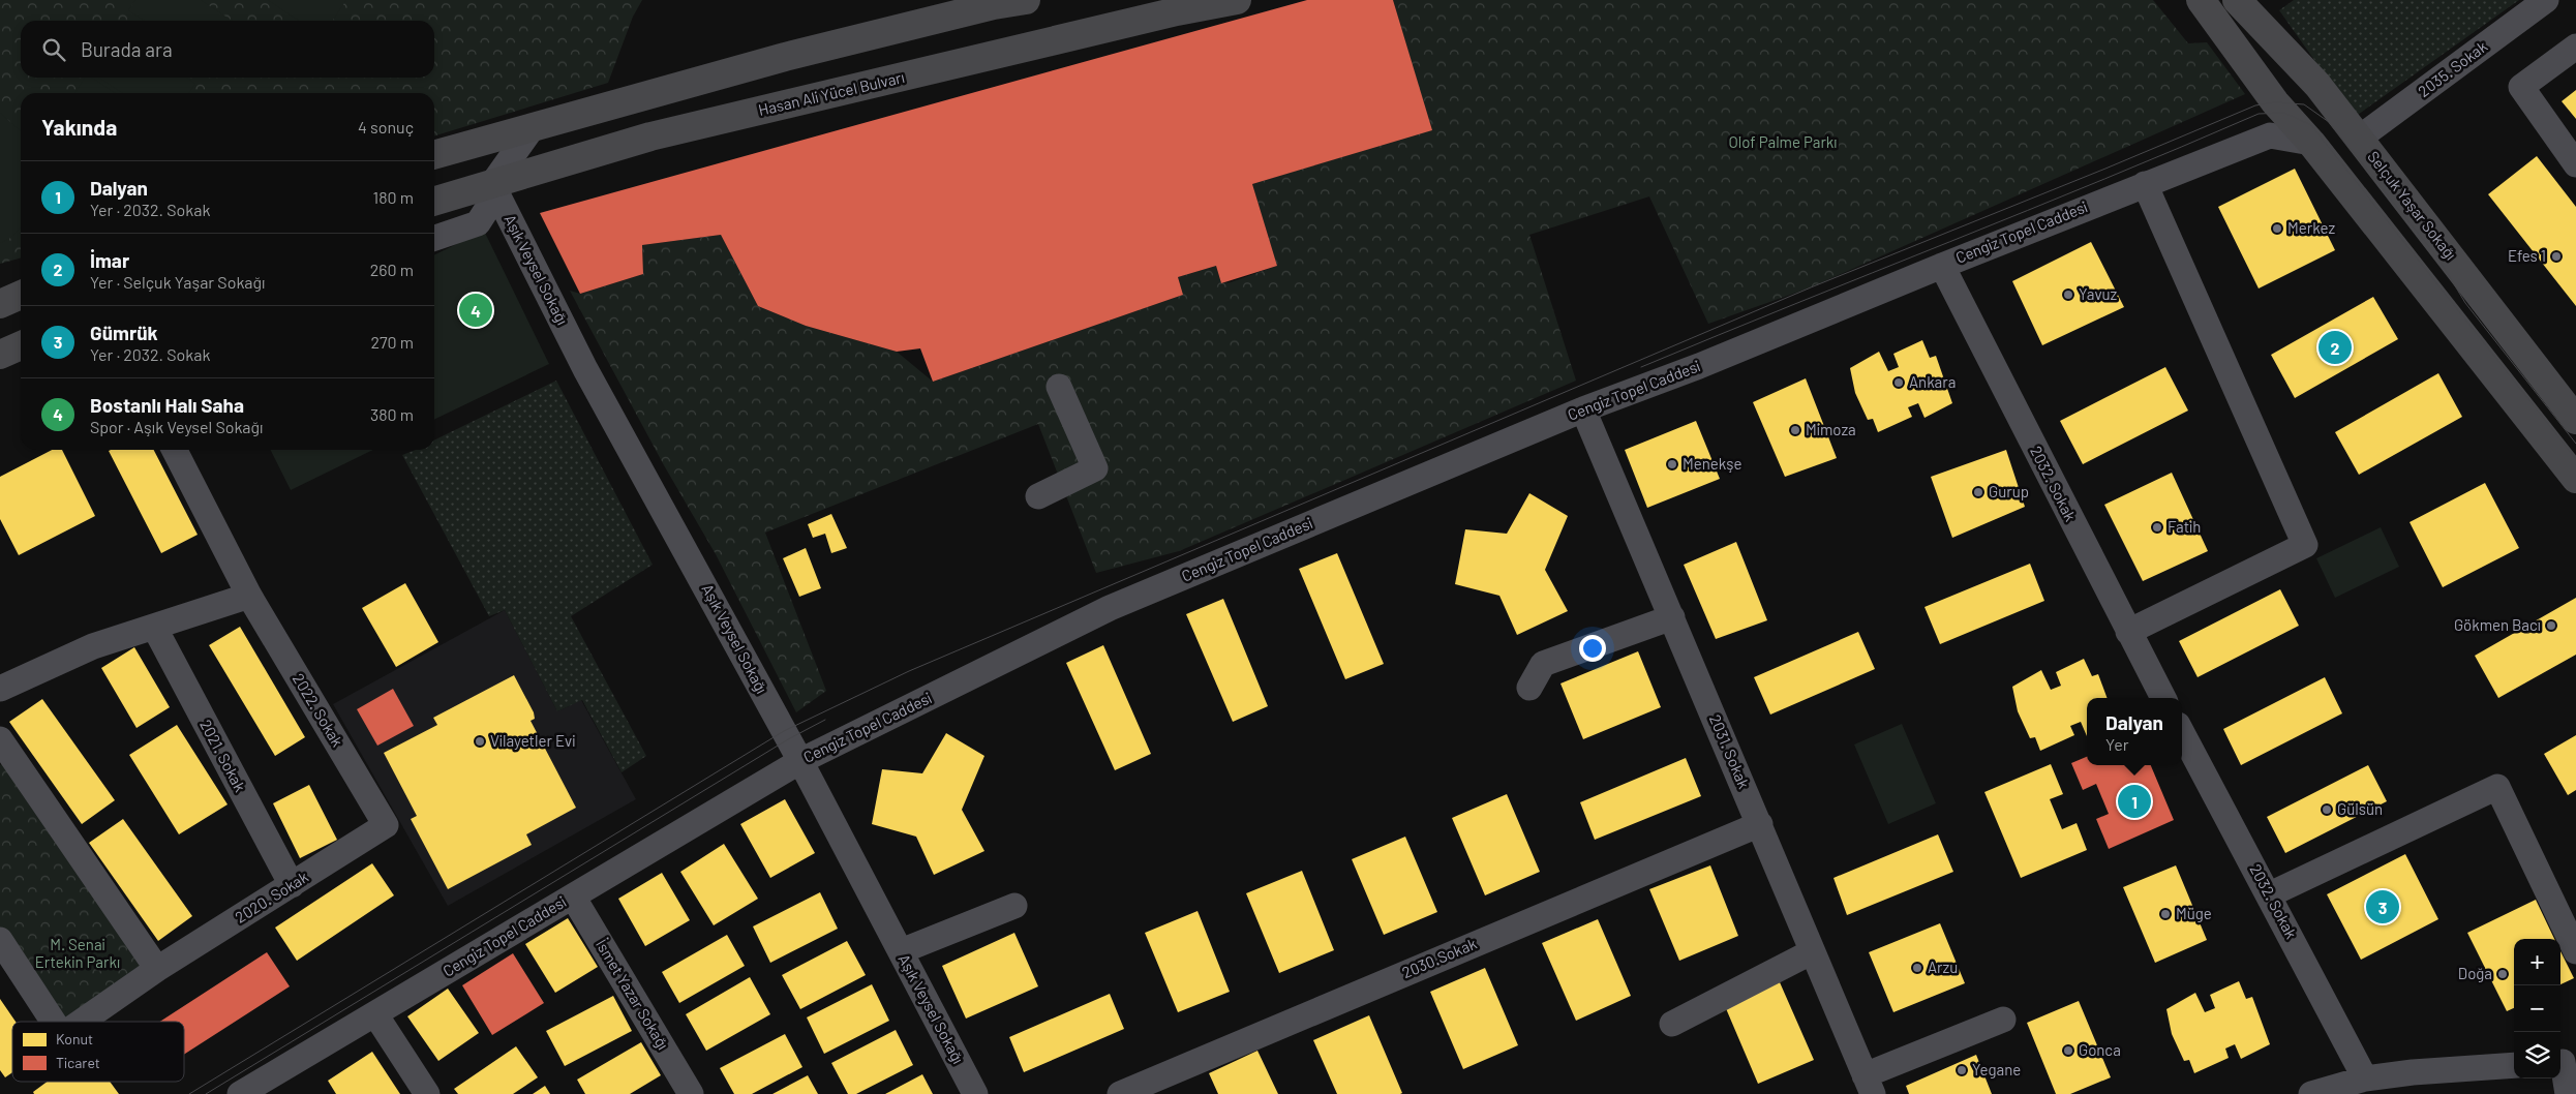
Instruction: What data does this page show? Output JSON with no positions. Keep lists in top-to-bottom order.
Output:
{
  "streets": {
    "main road": ["Hasan Ali Yücel Bulvarı", "Selçuk Yaşar Sokağı"],
    "street": [
      "2035. Sokak",
      "Cengiz Topel Caddesi",
      "Aşık Veysel Sokağı",
      "2032. Sokak",
      "2022. Sokak",
      "2031. Sokak",
      "2021. Sokak",
      "2020. Sokak",
      "2030.Sokak",
      "İsmet Yazar Sokağı"
    ]
  },
  "crossings": [
    ["2035. Sokak", "Selçuk Yaşar Sokağı"],
    ["Hasan Ali Yücel Bulvarı", "Aşık Veysel Sokağı"],
    ["Cengiz Topel Caddesi", "Aşık Veysel Sokağı"],
    ["Cengiz Topel Caddesi", "2032. Sokak"],
    ["Cengiz Topel Caddesi", "2031. Sokak"],
    ["Cengiz Topel Caddesi", "İsmet Yazar Sokağı"],
    ["2022. Sokak", "2020. Sokak"],
    ["2031. Sokak", "2030.Sokak"],
    ["2021. Sokak", "2020. Sokak"]
  ],
  "parks": ["Olof Palme Parkı", "M. Senai Ertekin Parkı"],
  "places": [
    "Merkez",
    "Efes 1",
    "Yavuz",
    "Ankara",
    "Mimoza",
    "Menekşe",
    "Gurup",
    "Fatih",
    "Gökmen Bacı",
    "Vilayetler Evi",
    "Gülsün",
    "Müge",
    "Arzu",
    "Doğa",
    "Gonca",
    "Yegane"
  ],
  "legend": ["Konut", "Ticaret"],
  "page": {
    "search": "Burada ara",
    "heading": ["Yakında", "4 sonuç"],
    "list": [
      {
        "mark": "1",
        "name": "Dalyan",
        "note": "Yer · 2032. Sokak",
        "value": "180 m"
      },
      {
        "mark": "2",
        "name": "İmar",
        "note": "Yer · Selçuk Yaşar Sokağı",
        "value": "260 m"
      },
      {
        "mark": "3",
        "name": "Gümrük",
        "note": "Yer · 2032. Sokak",
        "value": "270 m"
      },
      {
        "mark": "4",
        "name": "Bostanlı Halı Saha",
        "note": "Spor · Aşık Veysel Sokağı",
        "value": "380 m"
      }
    ],
    "pins": [
      "4",
      "2",
      "1",
      "3"
    ],
    "popup": ["Dalyan", "Yer"],
    "map_buttons": ["+", "−"]
  }
}
